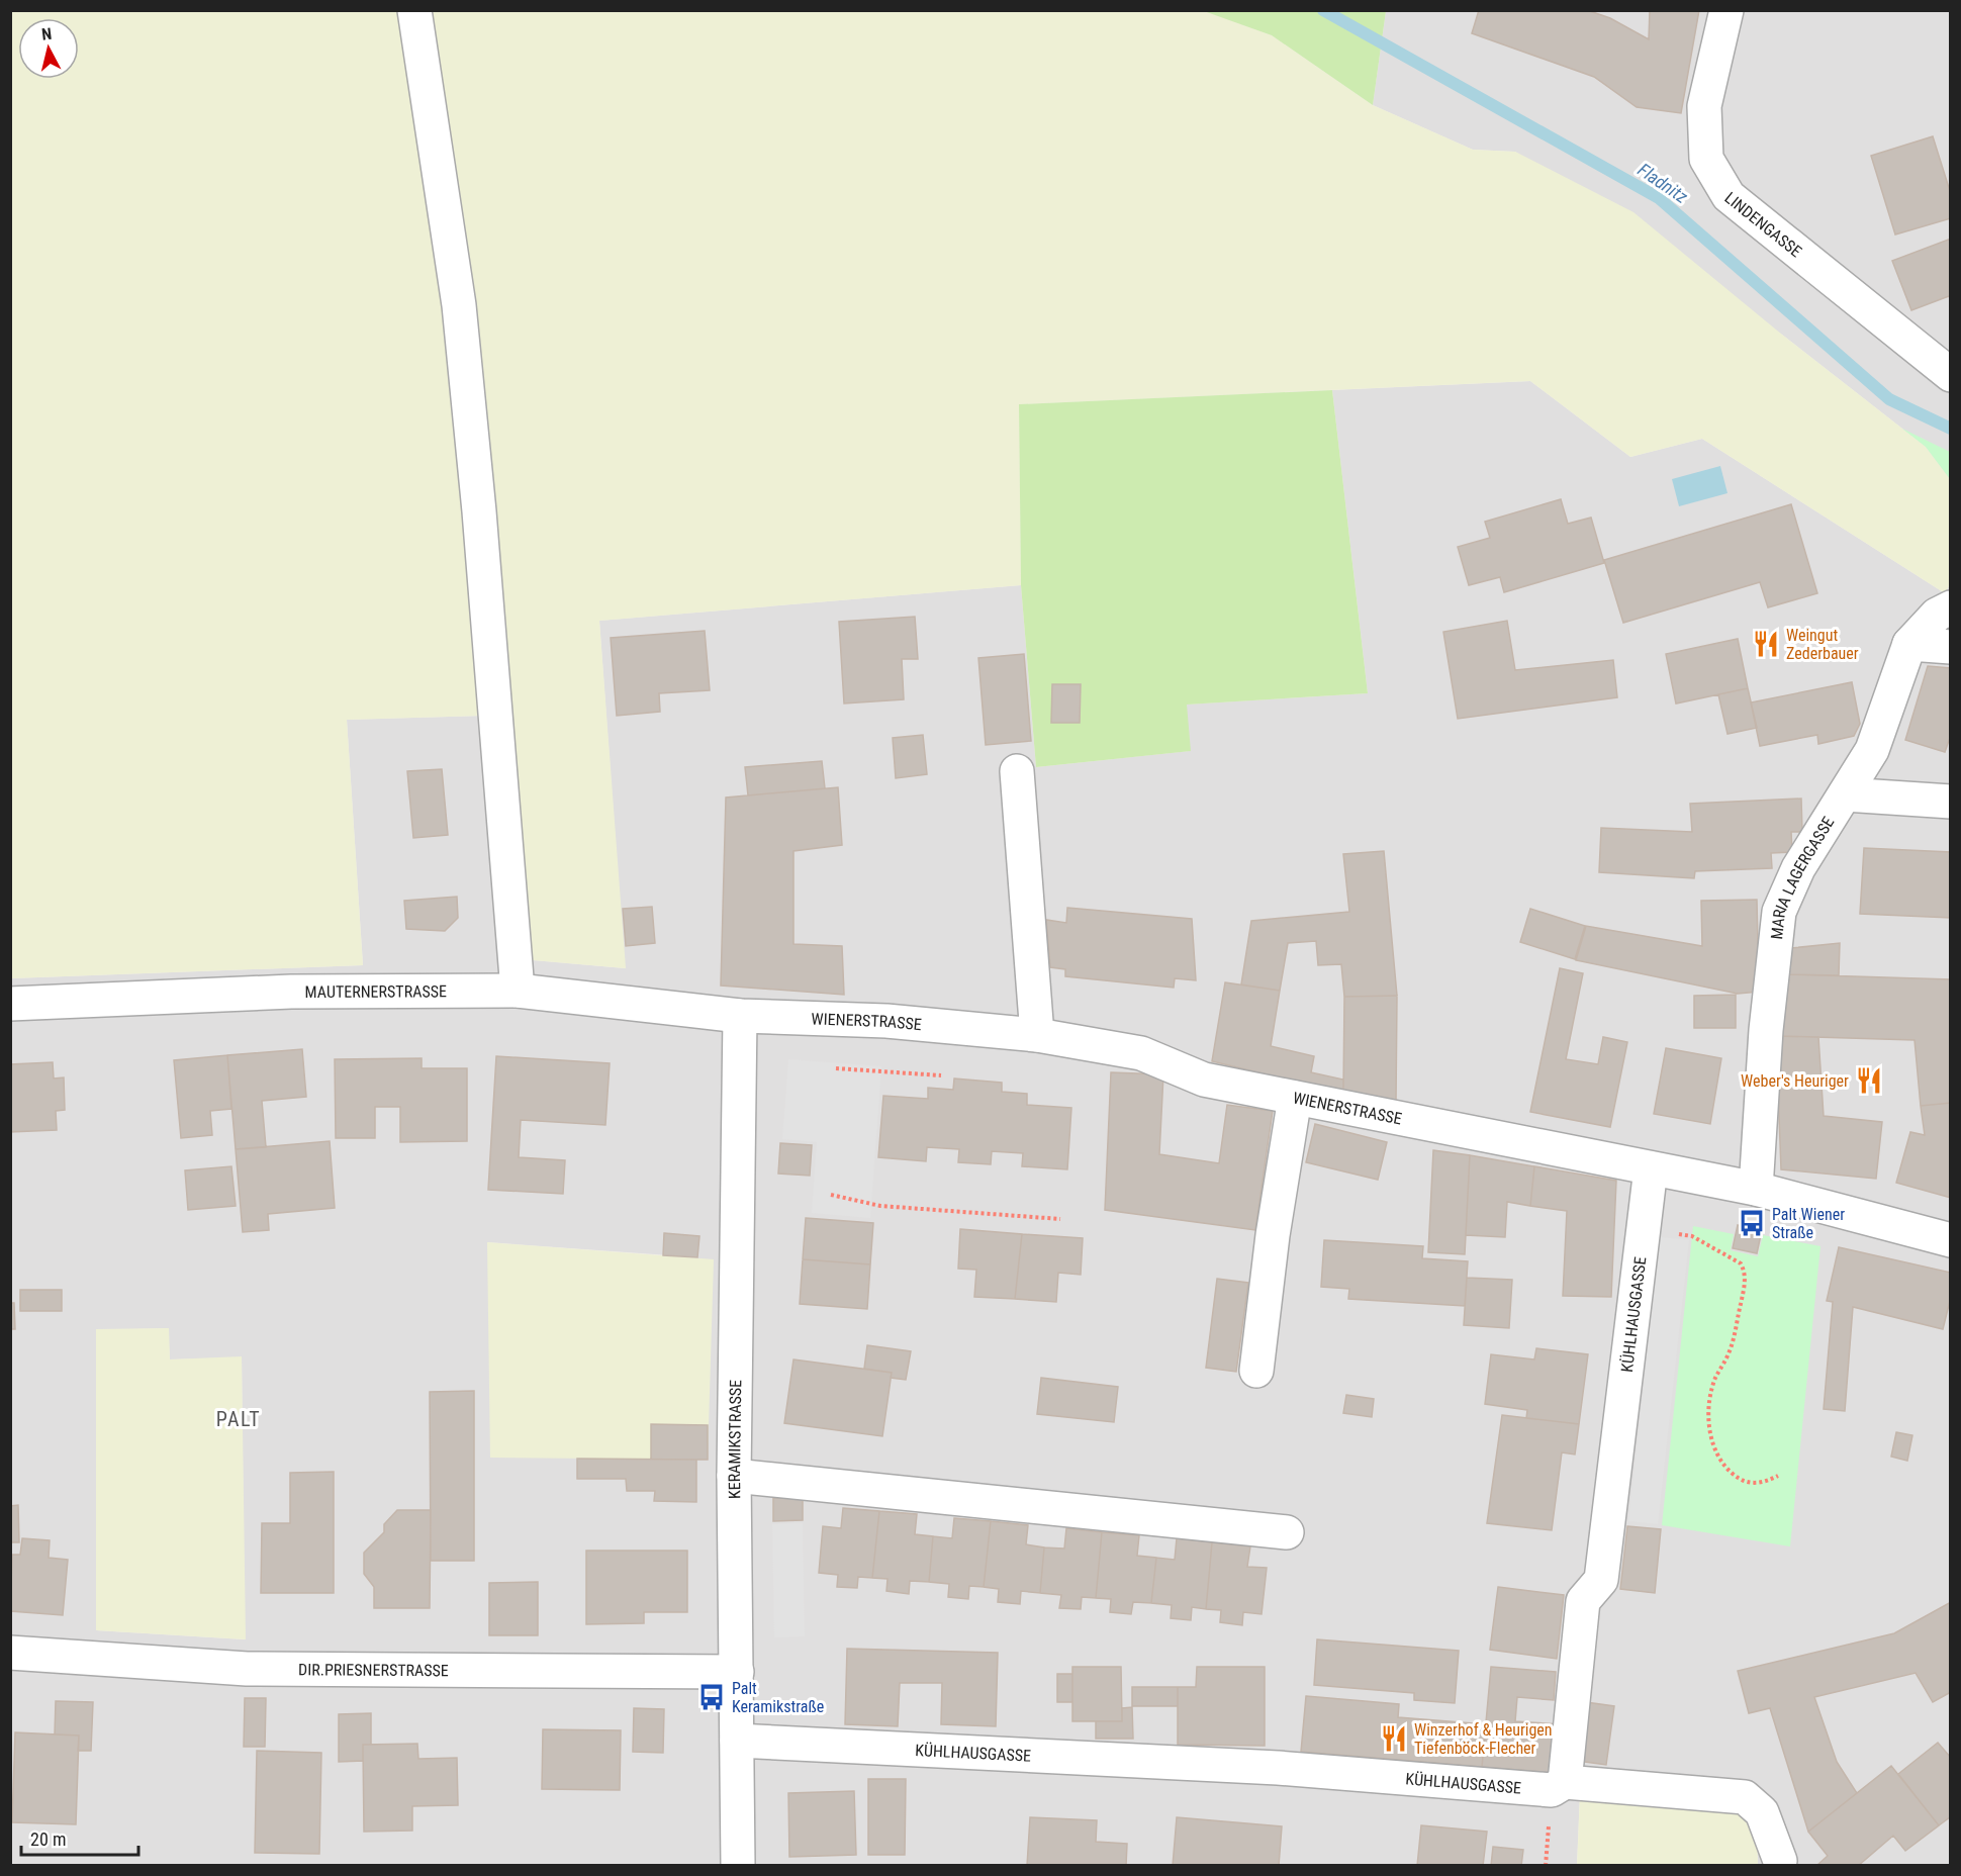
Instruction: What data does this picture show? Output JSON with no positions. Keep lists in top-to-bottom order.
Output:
{
  "streets": {
    "street": [
      "LINDENGASSE",
      "MARIA LAGERGASSE",
      "MAUTERNERSTRASSE",
      "WIENERSTRASSE",
      "KÜHLHAUSGASSE",
      "KERAMIKSTRASSE",
      "DIR.PRIESNERSTRASSE"
    ]
  },
  "crossings": [
    ["MARIA LAGERGASSE", "WIENERSTRASSE"],
    ["MAUTERNERSTRASSE", "WIENERSTRASSE"],
    ["MAUTERNERSTRASSE", "KERAMIKSTRASSE"],
    ["WIENERSTRASSE", "KÜHLHAUSGASSE"],
    ["WIENERSTRASSE", "KERAMIKSTRASSE"],
    ["KÜHLHAUSGASSE", "KERAMIKSTRASSE"],
    ["KERAMIKSTRASSE", "DIR.PRIESNERSTRASSE"]
  ],
  "districts": ["PALT"],
  "water": ["Fladnitz"],
  "places": {
    "restaurant": ["Weingut Zederbauer", "Weber's Heuriger", "Winzerhof & Heurigen Tiefenböck-Flecher"],
    "bus stop": ["Palt Wiener Straße", "Palt Keramikstraße"]
  },
  "scale_bar": "20 m",
  "north": "top"
}
